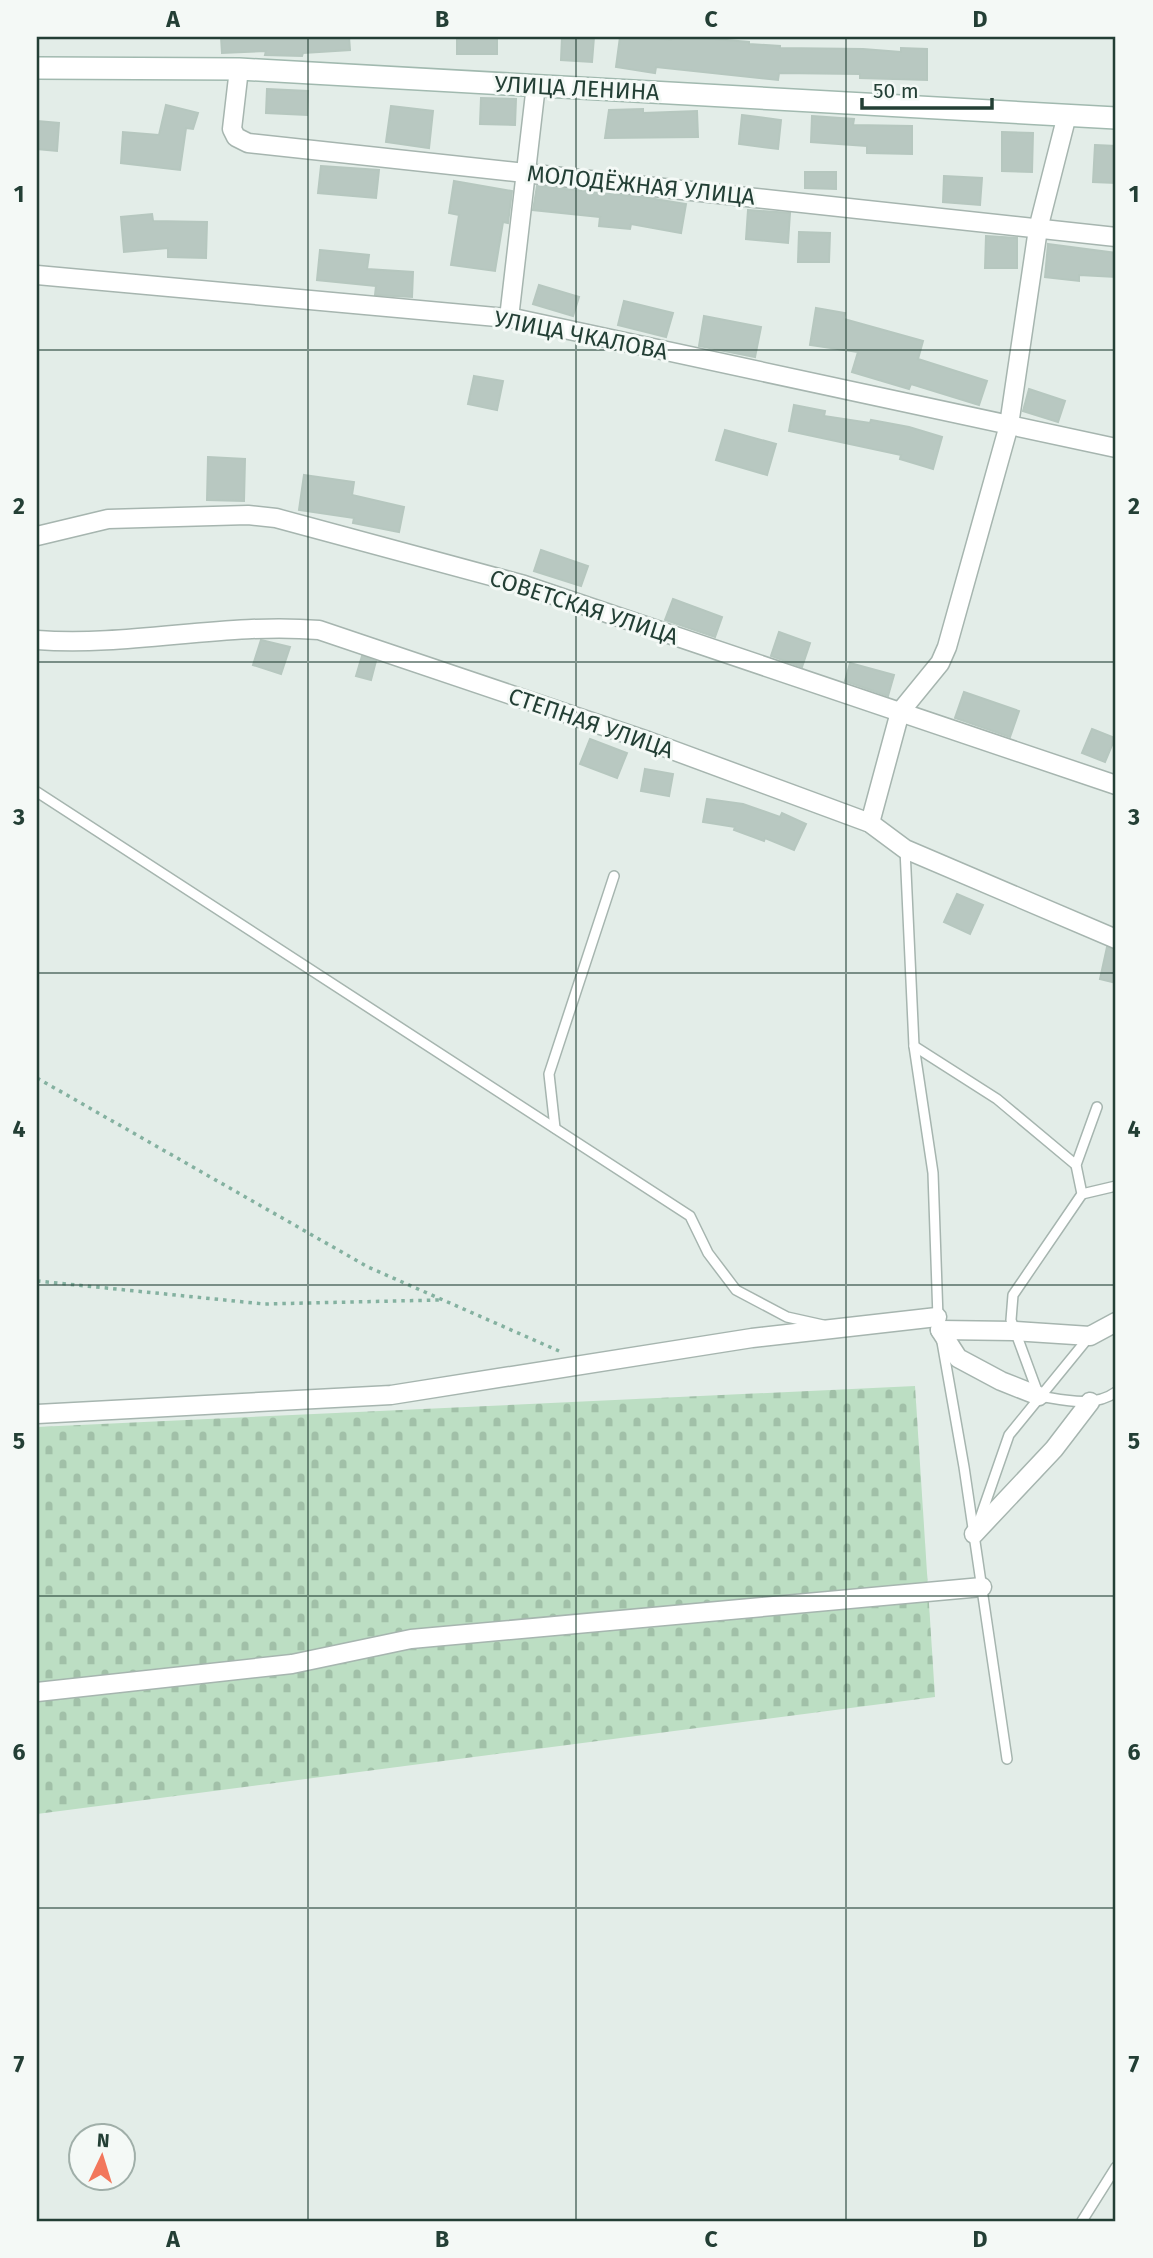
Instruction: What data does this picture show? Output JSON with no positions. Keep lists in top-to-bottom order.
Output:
{
  "streets": {
    "main road": ["УЛИЦА ЛЕНИНА"],
    "street": [
      "МОЛОДЁЖНАЯ УЛИЦА",
      "УЛИЦА ЧКАЛОВА",
      "СОВЕТСКАЯ УЛИЦА",
      "СТЕПНАЯ УЛИЦА"
    ]
  },
  "crossings": [
    ["УЛИЦА ЛЕНИНА", "МОЛОДЁЖНАЯ УЛИЦА"]
  ],
  "scale_bar": "50 m",
  "north": "top",
  "grid": {
    "columns": [
      "A",
      "B",
      "C",
      "D"
    ],
    "rows": [
      "1",
      "2",
      "3",
      "4",
      "5",
      "6",
      "7"
    ]
  }
}
